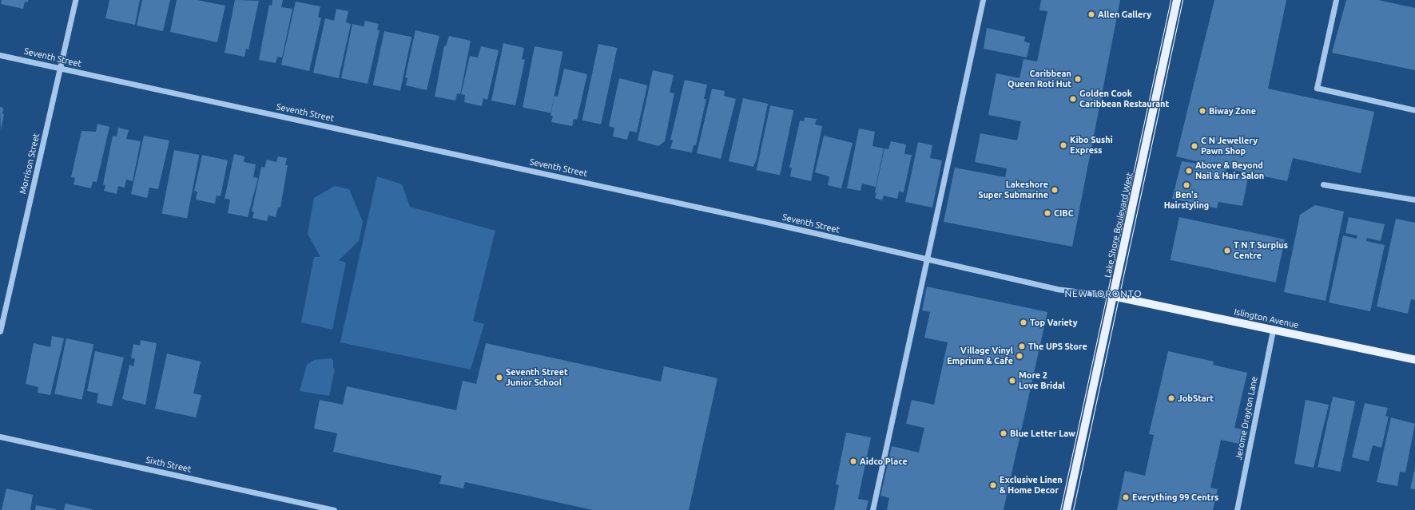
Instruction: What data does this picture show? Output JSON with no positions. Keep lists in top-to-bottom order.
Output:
{
  "streets": {
    "main road": ["Lake Shore Boulevard West", "Islington Avenue"],
    "street": [
      "Seventh Street",
      "Morrison Street",
      "Jerome Drayton Lane",
      "Sixth Street"
    ]
  },
  "crossings": [
    ["Seventh Street", "Morrison Street"],
    ["Seventh Street", "Lake Shore Boulevard West"],
    ["Seventh Street", "Islington Avenue"],
    ["Lake Shore Boulevard West", "Islington Avenue"],
    ["Islington Avenue", "Jerome Drayton Lane"]
  ],
  "districts": ["NEW TORONTO"],
  "places": [
    "Allen Gallery",
    "Caribbean Queen Roti Hut",
    "Golden Cook Caribbean Restaurant",
    "Biway Zone",
    "Kibo Sushi Express",
    "C N Jewellery Pawn Shop",
    "Above & Beyond Nail & Hair Salon",
    "Ben's Hairstyling",
    "Lakeshore Super Submarine",
    "CIBC",
    "T N T Surplus Centre",
    "Top Variety",
    "The UPS Store",
    "Village Vinyl Emprium & Cafe",
    "Seventh Street Junior School",
    "More 2 Love Bridal",
    "JobStart",
    "Blue Letter Law",
    "Aidco Place",
    "Exclusive Linen & Home Decor",
    "Everything 99 Centrs"
  ]
}
